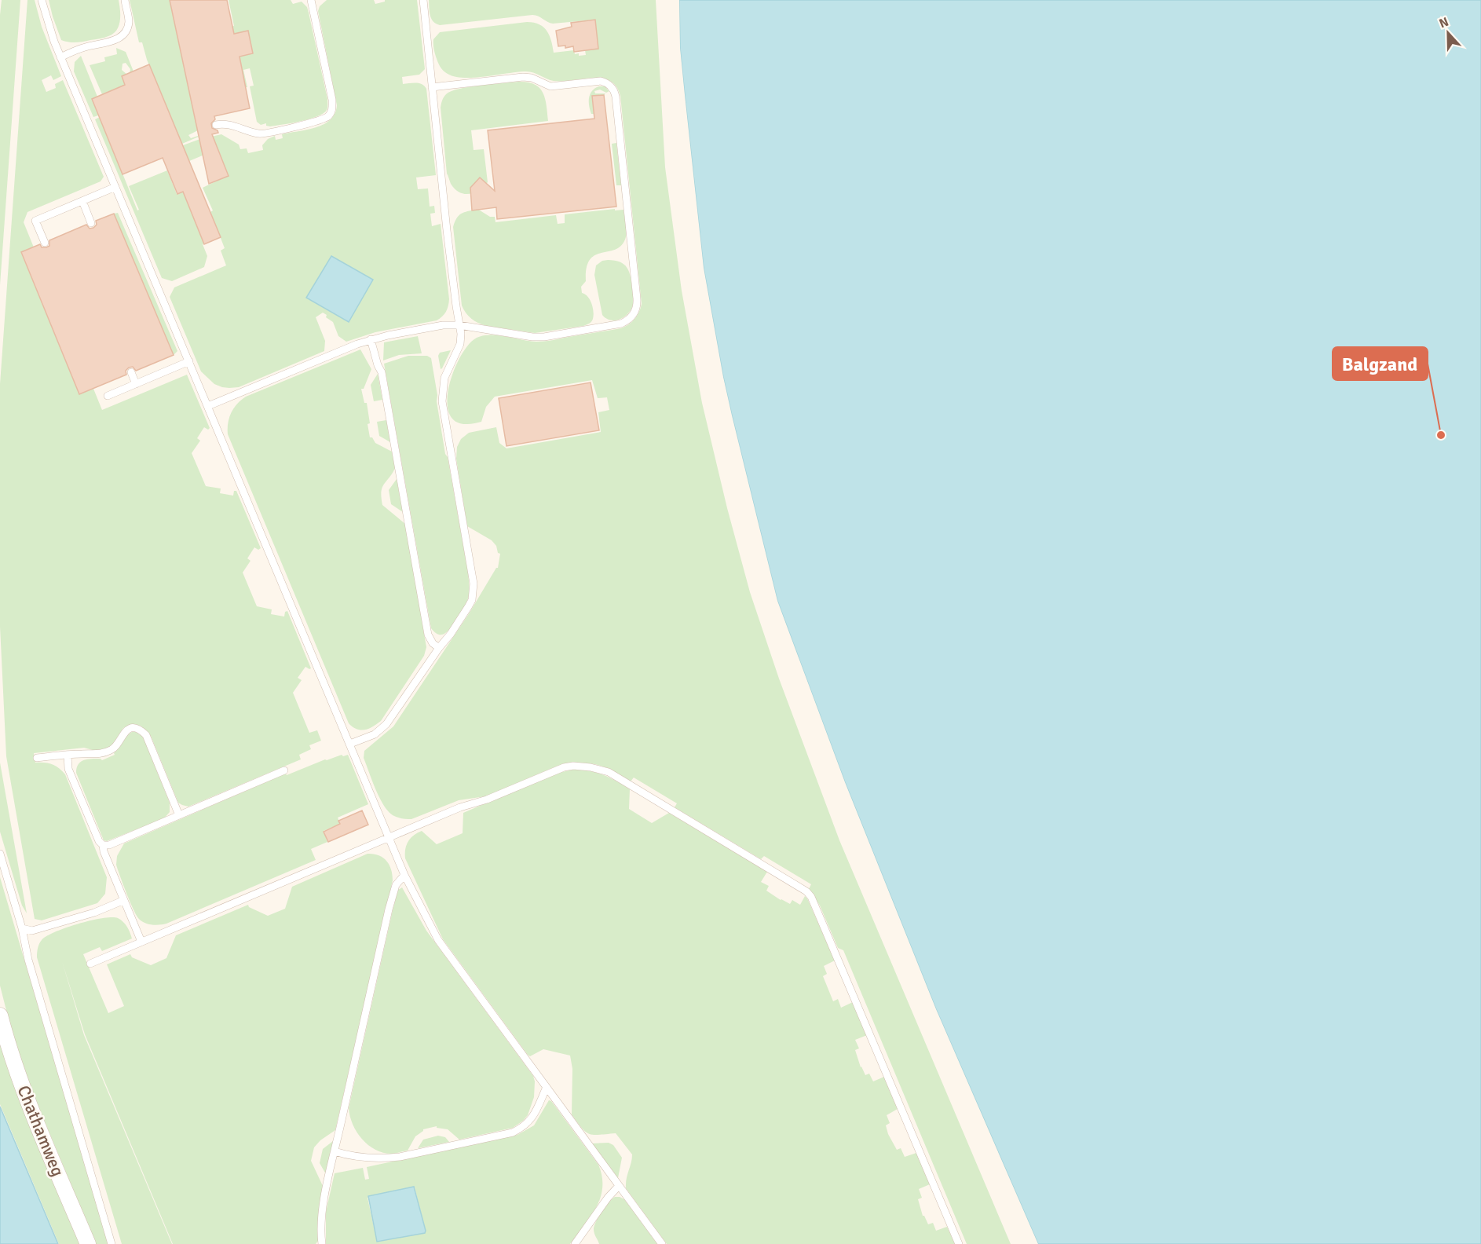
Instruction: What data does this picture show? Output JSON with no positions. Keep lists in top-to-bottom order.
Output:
{
  "streets": {
    "street": ["Chathamweg"]
  },
  "places": ["Balgzand"],
  "north": "top"
}
